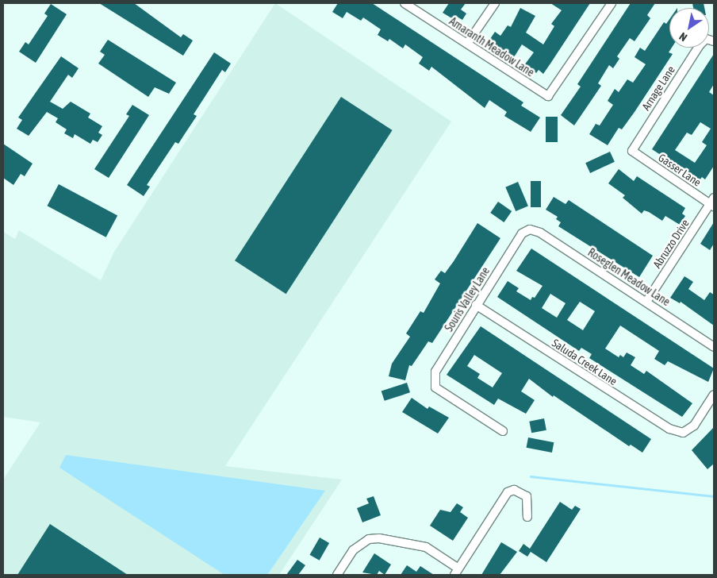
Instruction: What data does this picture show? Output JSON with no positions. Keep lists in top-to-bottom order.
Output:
{
  "streets": {
    "street": [
      "Amaranth Meadow Lane",
      "Arnage Lane",
      "Gasser Lane",
      "Abruzzo Drive",
      "Roseglen Meadow Lane",
      "Souris Valley Lane",
      "Saluda Creek Lane"
    ]
  },
  "crossings": [
    ["Arnage Lane", "Gasser Lane"],
    ["Gasser Lane", "Abruzzo Drive"],
    ["Abruzzo Drive", "Roseglen Meadow Lane"],
    ["Roseglen Meadow Lane", "Souris Valley Lane"],
    ["Souris Valley Lane", "Saluda Creek Lane"]
  ],
  "north": "bottom left"
}
